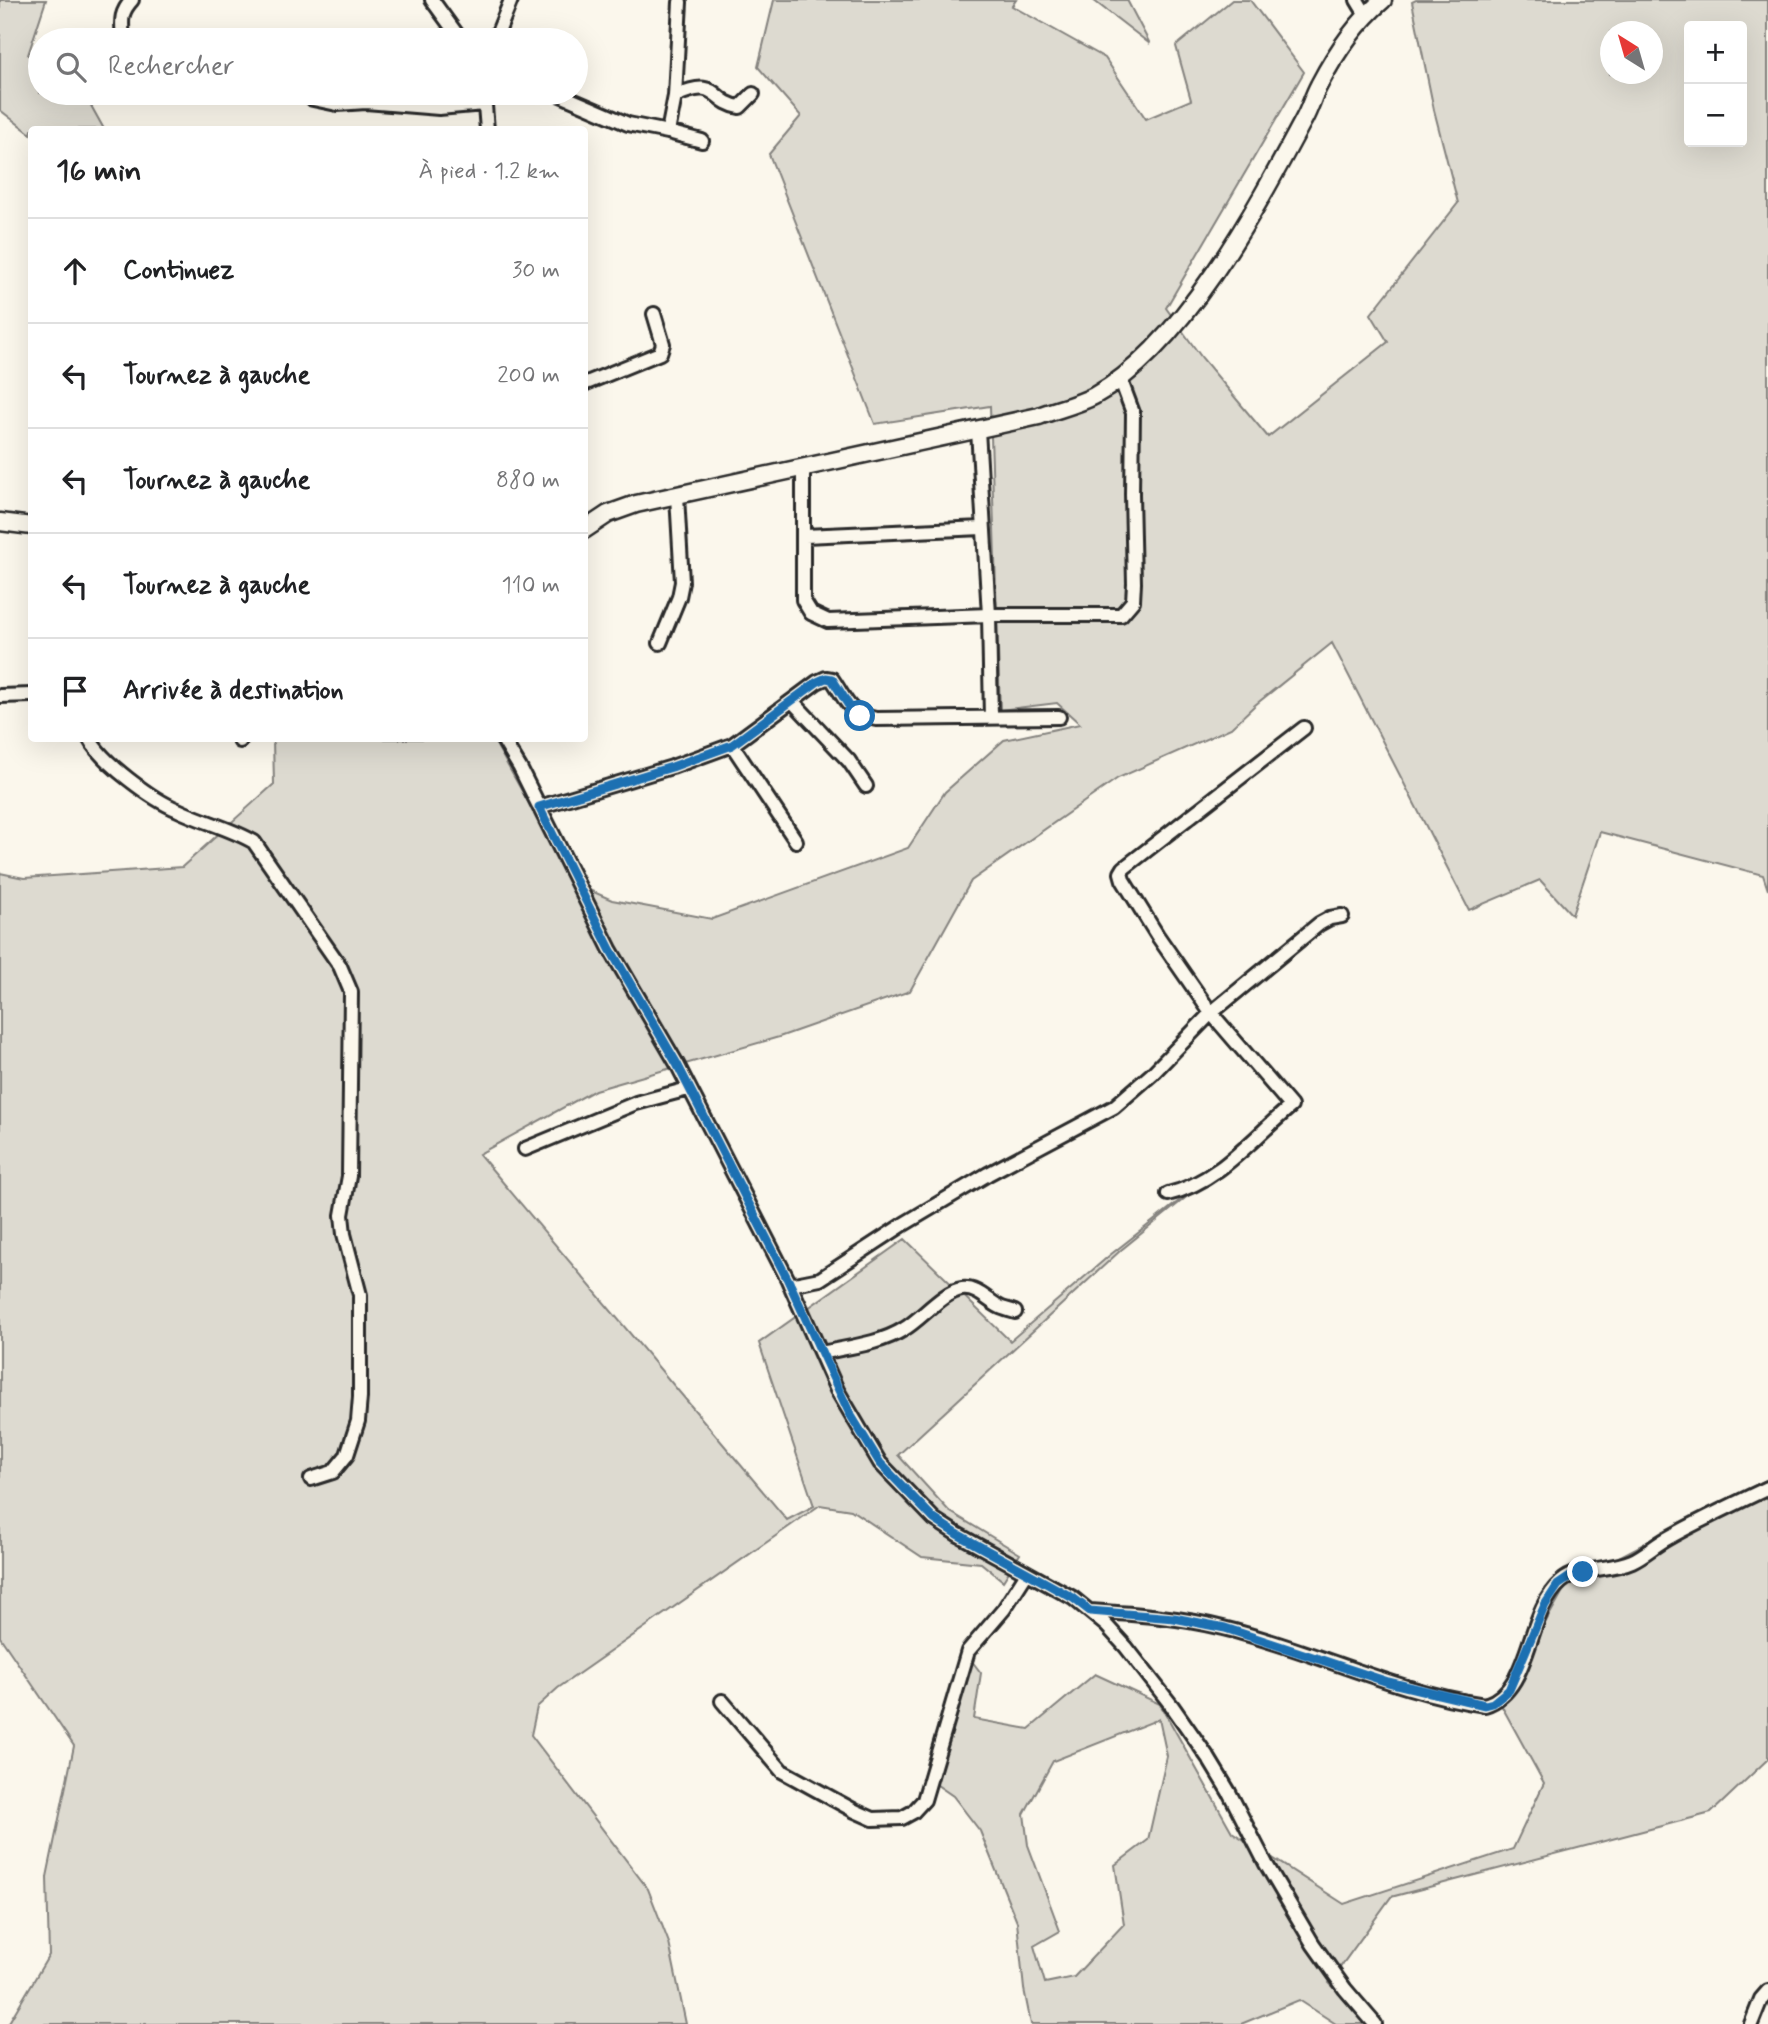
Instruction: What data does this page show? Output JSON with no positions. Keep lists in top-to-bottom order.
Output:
{
  "north": "top left",
  "page": {
    "map_buttons": ["+", "−"],
    "search": "Rechercher",
    "heading": ["16 min", "À pied · 1.2 km"],
    "list": [
      ["Continuez", "30 m"],
      ["Tournez à gauche", "200 m"],
      ["Tournez à gauche", "880 m"],
      ["Tournez à gauche", "110 m"],
      "Arrivée à destination"
    ]
  }
}
